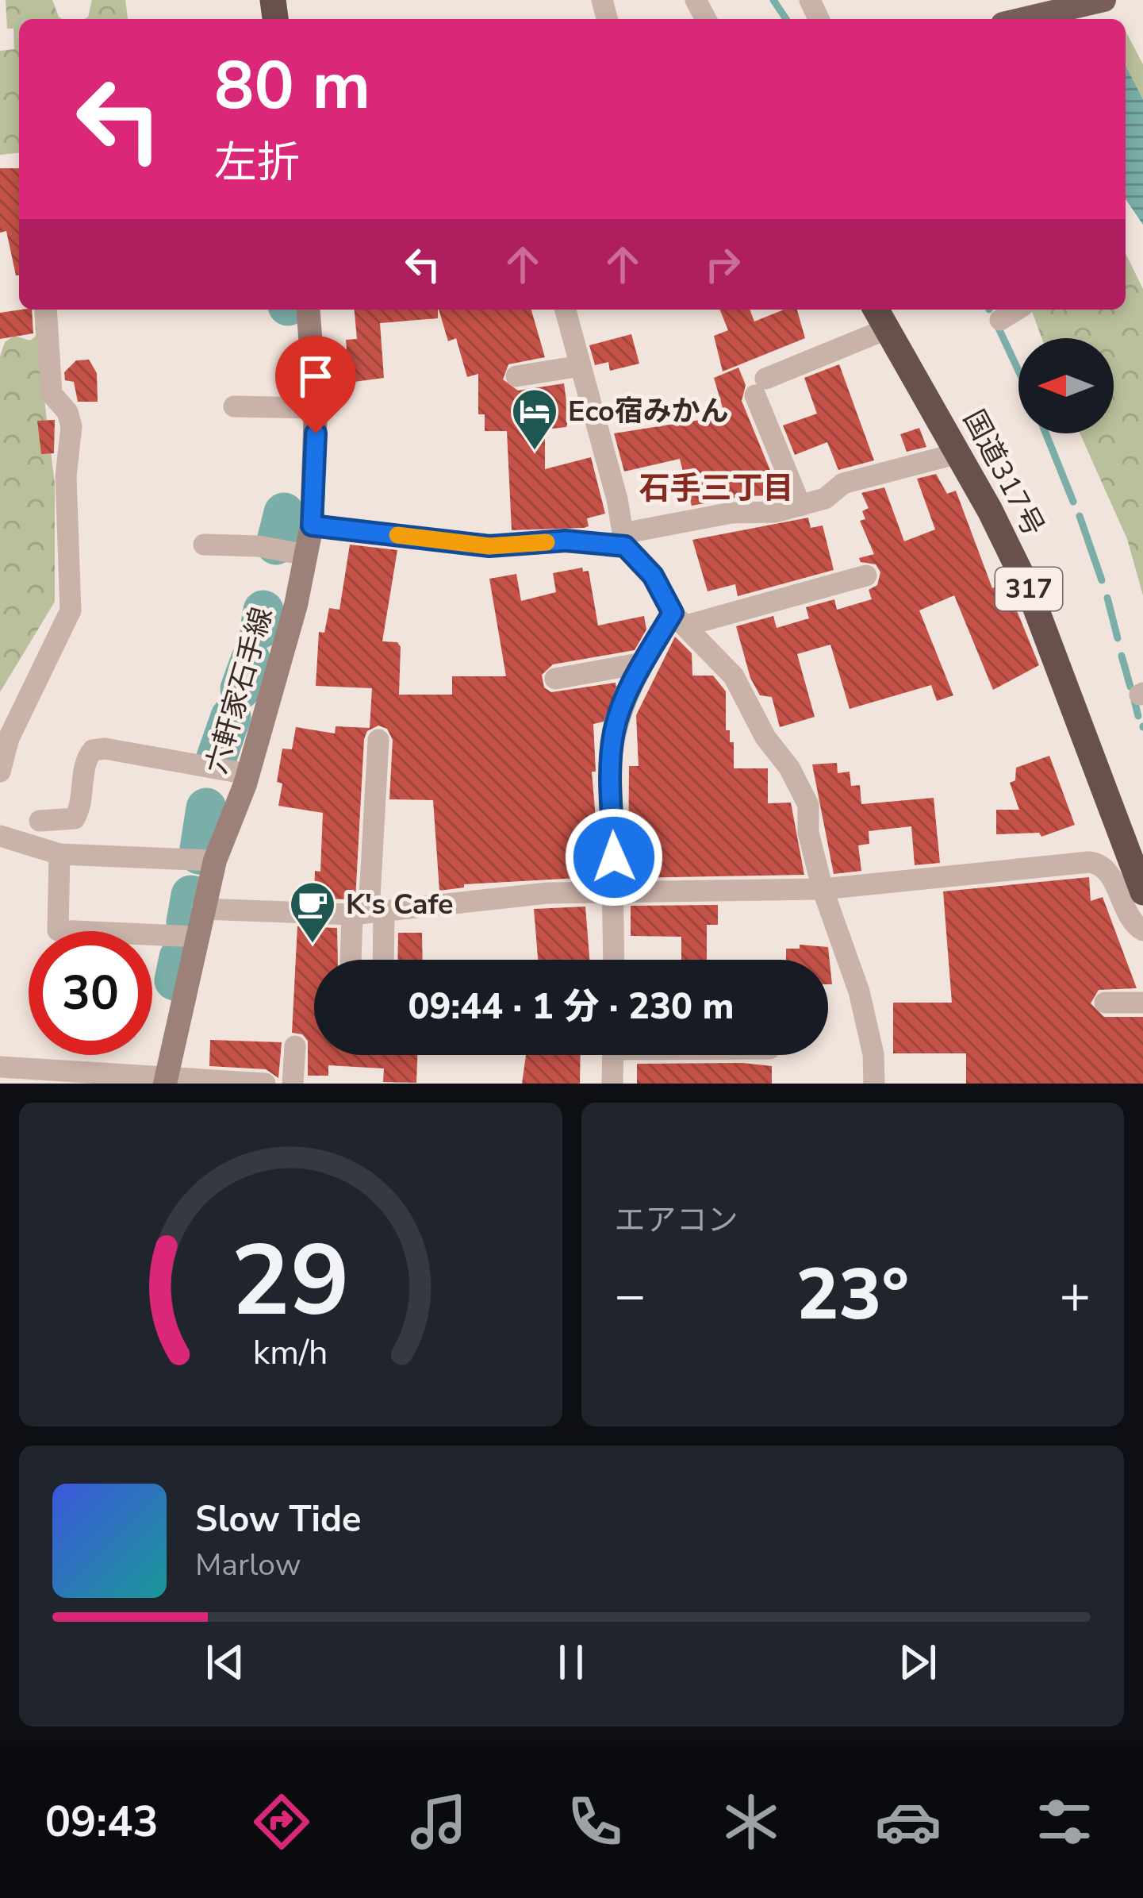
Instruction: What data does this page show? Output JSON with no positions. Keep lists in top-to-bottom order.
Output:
{
  "streets": {
    "highway": ["国道317号", "317"],
    "main road": ["六軒家石手線"]
  },
  "districts": ["石手三丁目"],
  "places": {
    "hotel": ["Eco宿みかん"],
    "cafe": ["K's Cafe"]
  },
  "north": "left",
  "page": {
    "turn": ["80 m", "左折"],
    "limit": "30",
    "trip": "09:44 · 1 分 · 230 m",
    "tile": "エアコン",
    "heat": ["−", "23°", "+"],
    "song": ["Slow Tide", "Marlow"],
    "tabs": "09:43",
    "gauge": ["29", "km/h"]
  }
}
